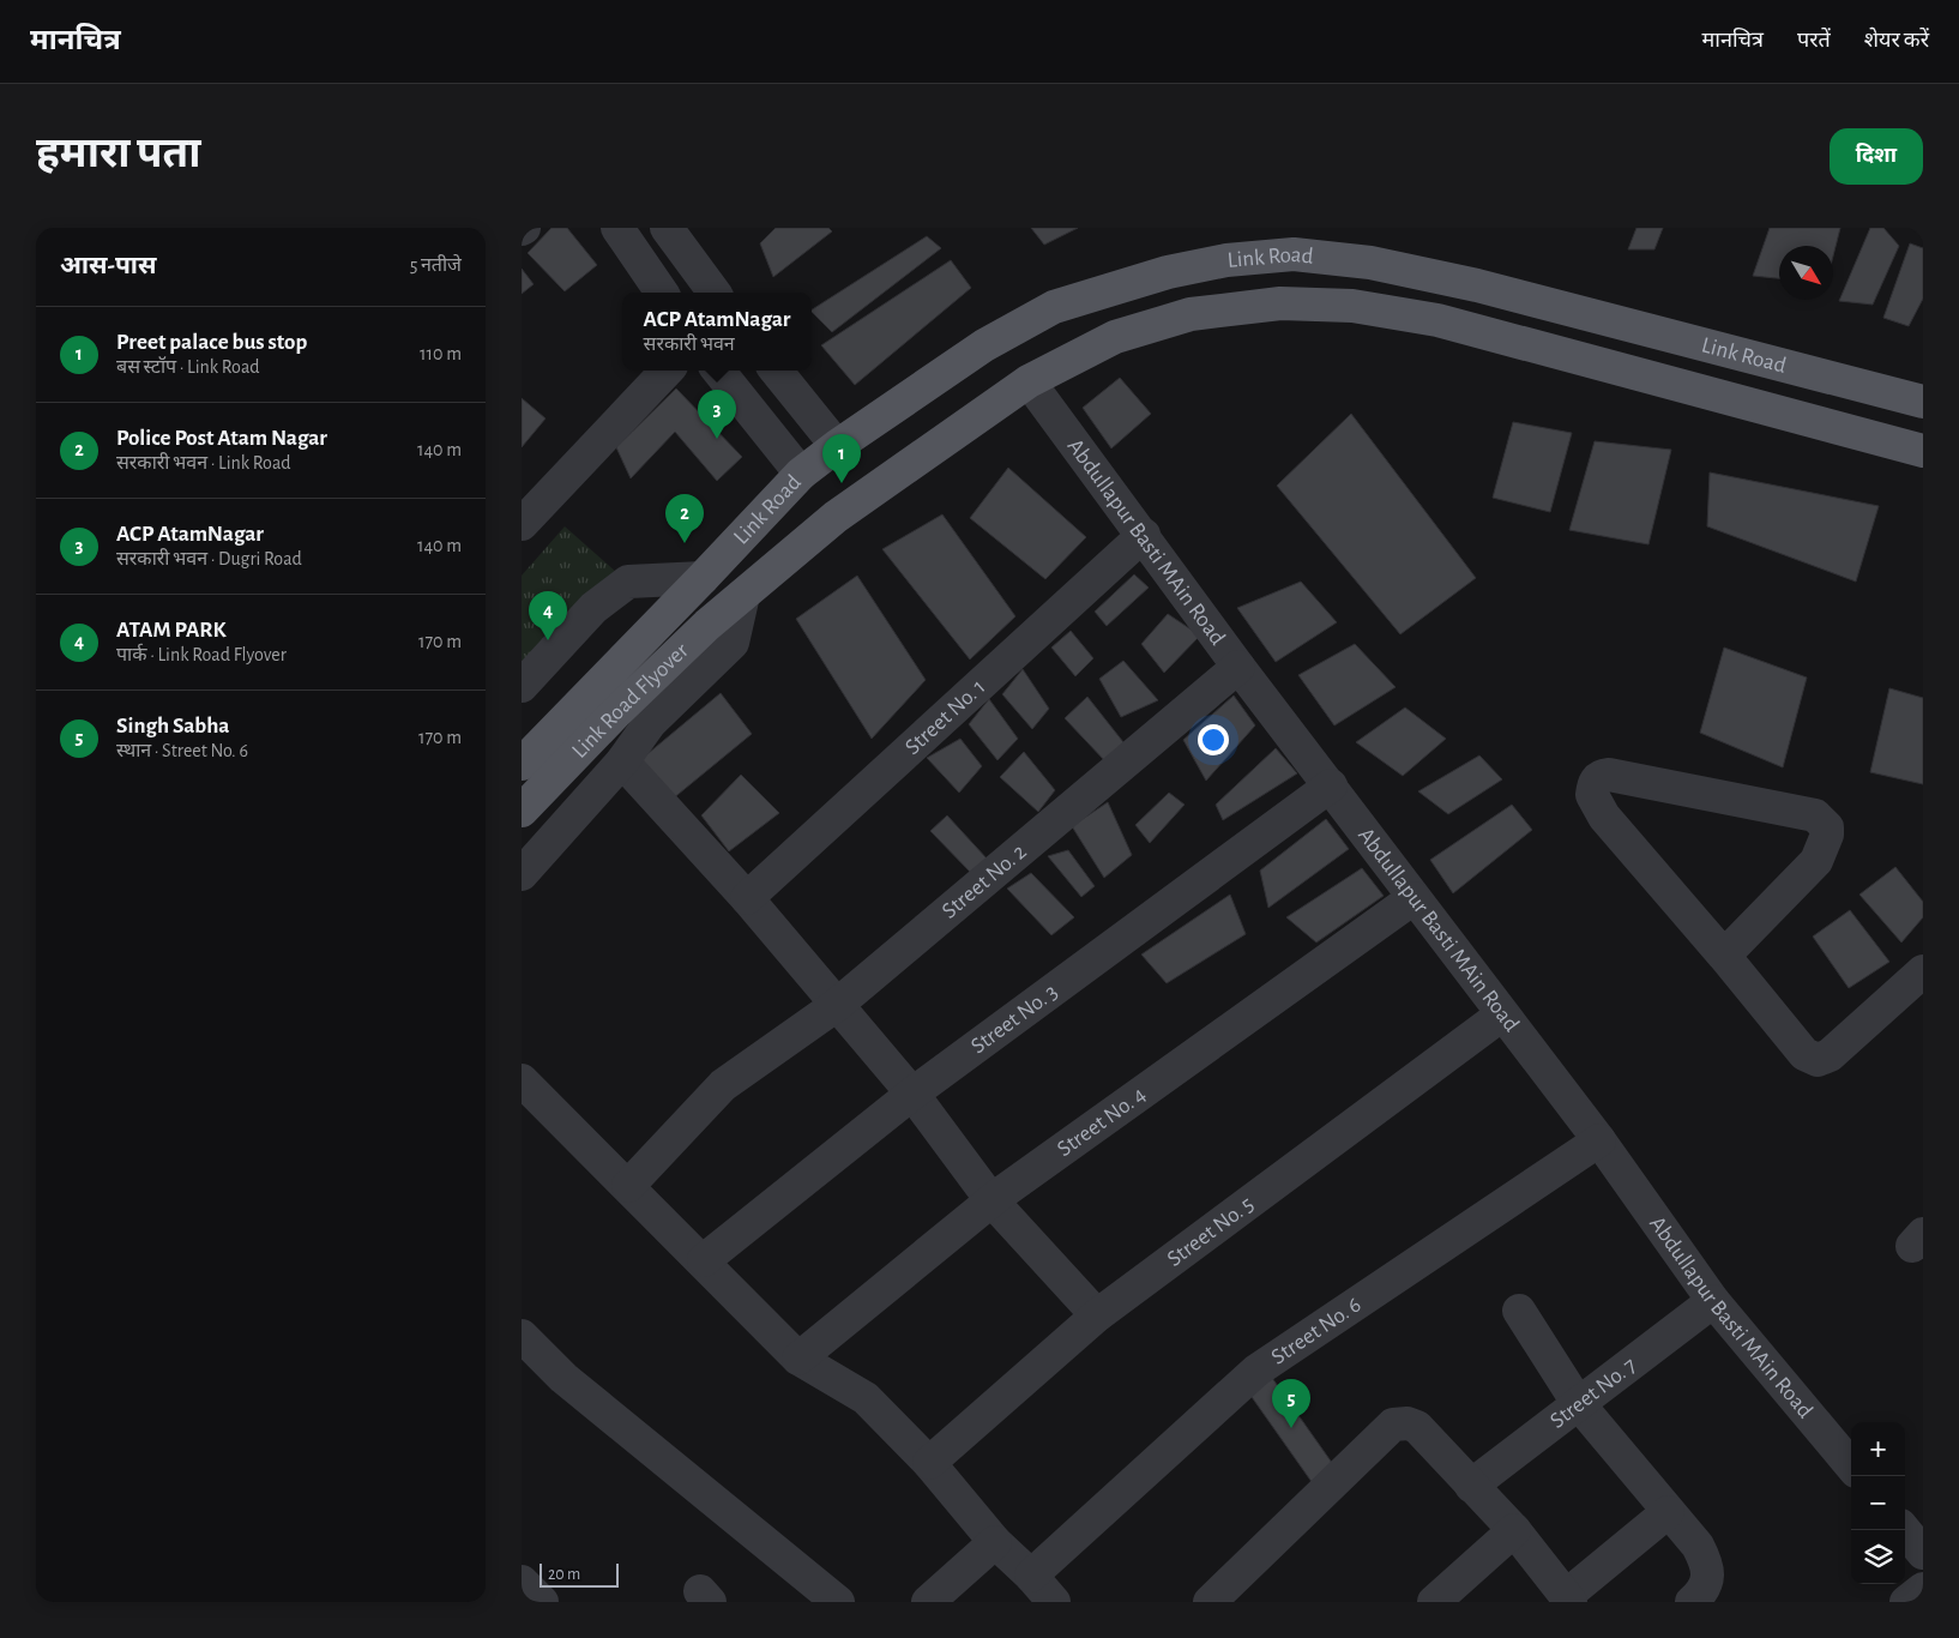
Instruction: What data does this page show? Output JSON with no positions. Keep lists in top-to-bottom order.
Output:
{
  "streets": {
    "main road": ["Link Road", "Link Road Flyover"],
    "street": [
      "Abdullapur Basti MAin Road",
      "Street No. 1",
      "Street No. 2",
      "Street No. 3",
      "Street No. 4",
      "Street No. 5",
      "Street No. 6",
      "Street No. 7"
    ]
  },
  "crossings": [
    ["Link Road", "Abdullapur Basti MAin Road"],
    ["Link Road", "Link Road Flyover"],
    ["Abdullapur Basti MAin Road", "Street No. 1"],
    ["Abdullapur Basti MAin Road", "Street No. 2"],
    ["Abdullapur Basti MAin Road", "Street No. 3"],
    ["Abdullapur Basti MAin Road", "Street No. 4"],
    ["Abdullapur Basti MAin Road", "Street No. 5"],
    ["Abdullapur Basti MAin Road", "Street No. 6"],
    ["Abdullapur Basti MAin Road", "Street No. 7"]
  ],
  "scale_bar": "20 m",
  "north": "bottom right",
  "page": {
    "header": "मानचित्र",
    "nav": ["मानचित्र", "परतें", "शेयर करें"],
    "buttons": "दिशा",
    "title": "हमारा पता",
    "heading": ["आस-पास", "5 नतीजे"],
    "popup": ["ACP AtamNagar", "सरकारी भवन"],
    "list": [
      {
        "mark": "1",
        "name": "Preet palace bus stop",
        "note": "बस स्टॉप · Link Road",
        "value": "110 m"
      },
      {
        "mark": "2",
        "name": "Police Post Atam Nagar",
        "note": "सरकारी भवन · Link Road",
        "value": "140 m"
      },
      {
        "mark": "3",
        "name": "ACP AtamNagar",
        "note": "सरकारी भवन · Dugri Road",
        "value": "140 m"
      },
      {
        "mark": "4",
        "name": "ATAM PARK",
        "note": "पार्क · Link Road Flyover",
        "value": "170 m"
      },
      {
        "mark": "5",
        "name": "Singh Sabha",
        "note": "स्थान · Street No. 6",
        "value": "170 m"
      }
    ],
    "pins": [
      "3",
      "1",
      "2",
      "4",
      "5"
    ],
    "map_buttons": ["+", "−"],
    "scale": "20 m"
  }
}
